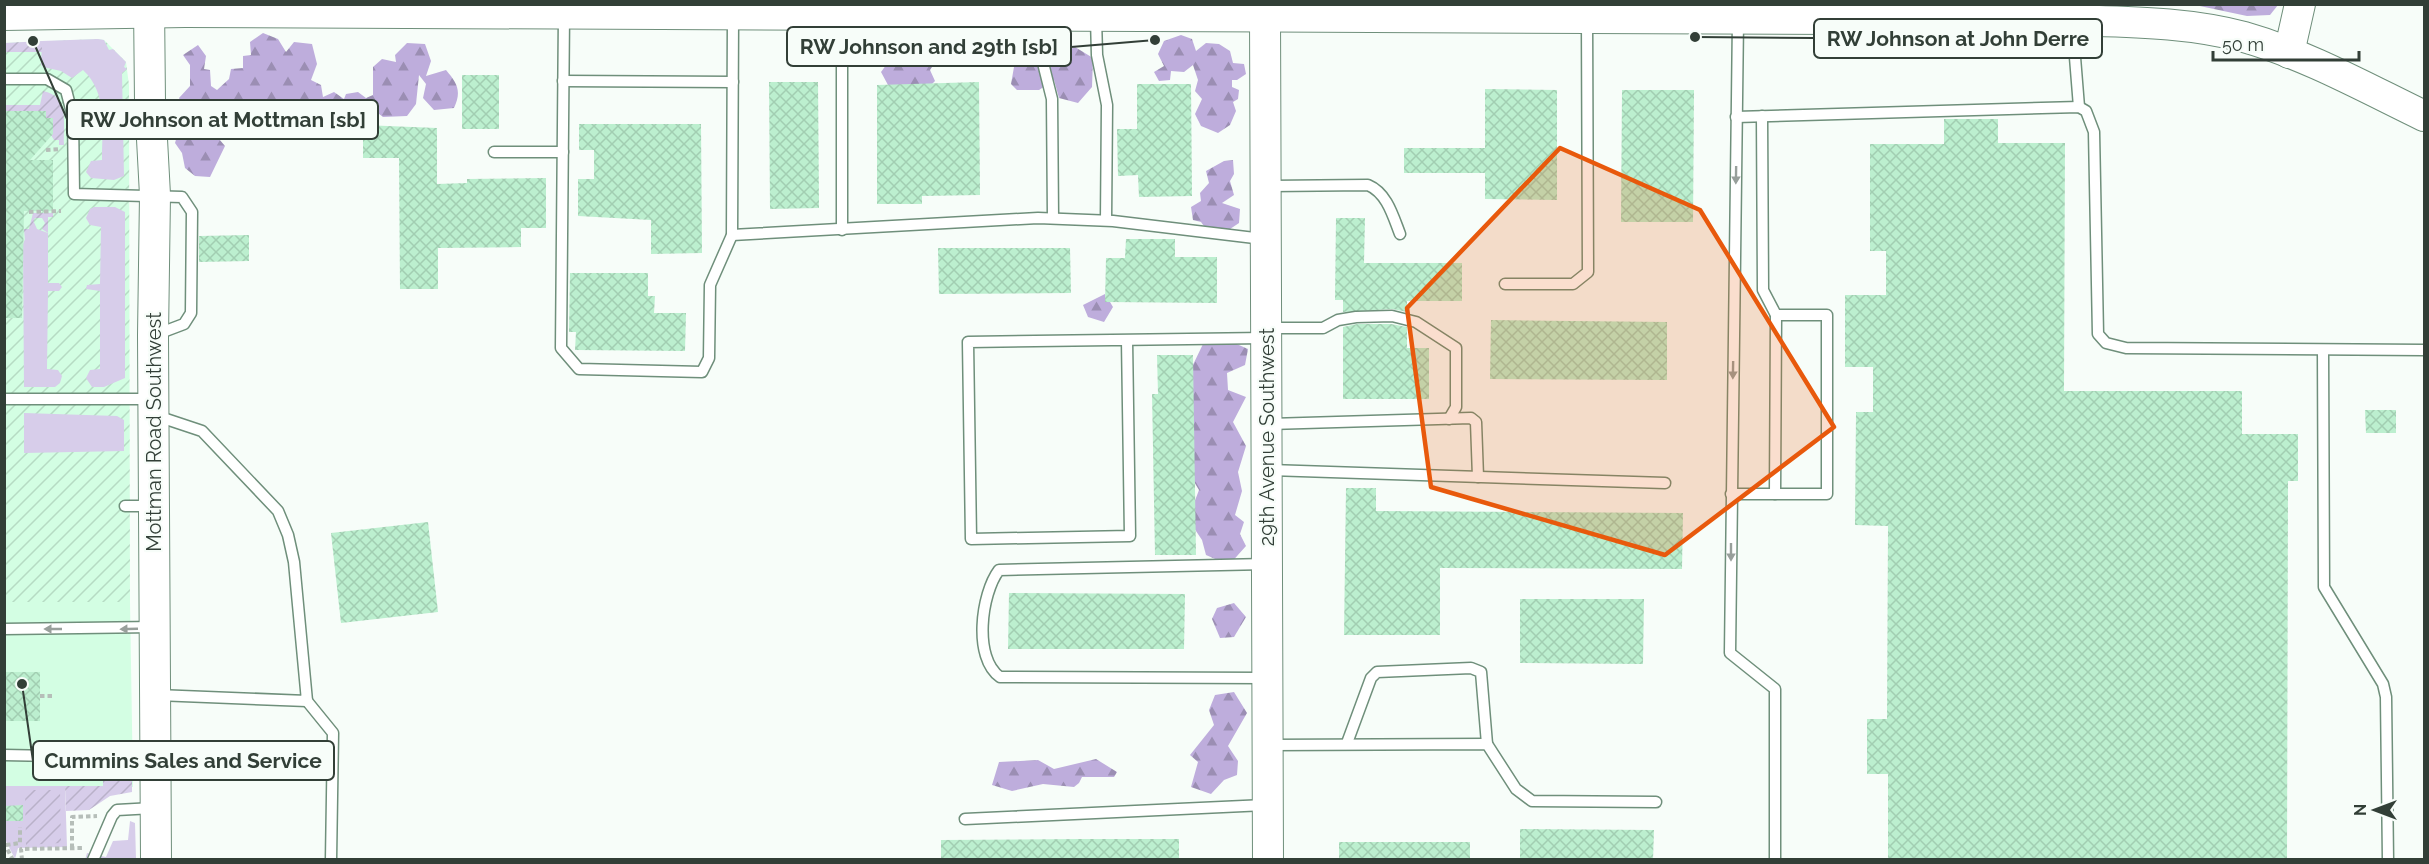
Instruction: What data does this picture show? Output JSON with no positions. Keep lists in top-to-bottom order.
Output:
{
  "streets": {
    "street": ["Mottman Road Southwest", "29th Avenue Southwest"]
  },
  "places": [
    "RW Johnson at John Derre",
    "RW Johnson and 29th [sb]",
    "RW Johnson at Mottman [sb]",
    "Cummins Sales and Service"
  ],
  "scale_bar": "50 m",
  "north": "left"
}
